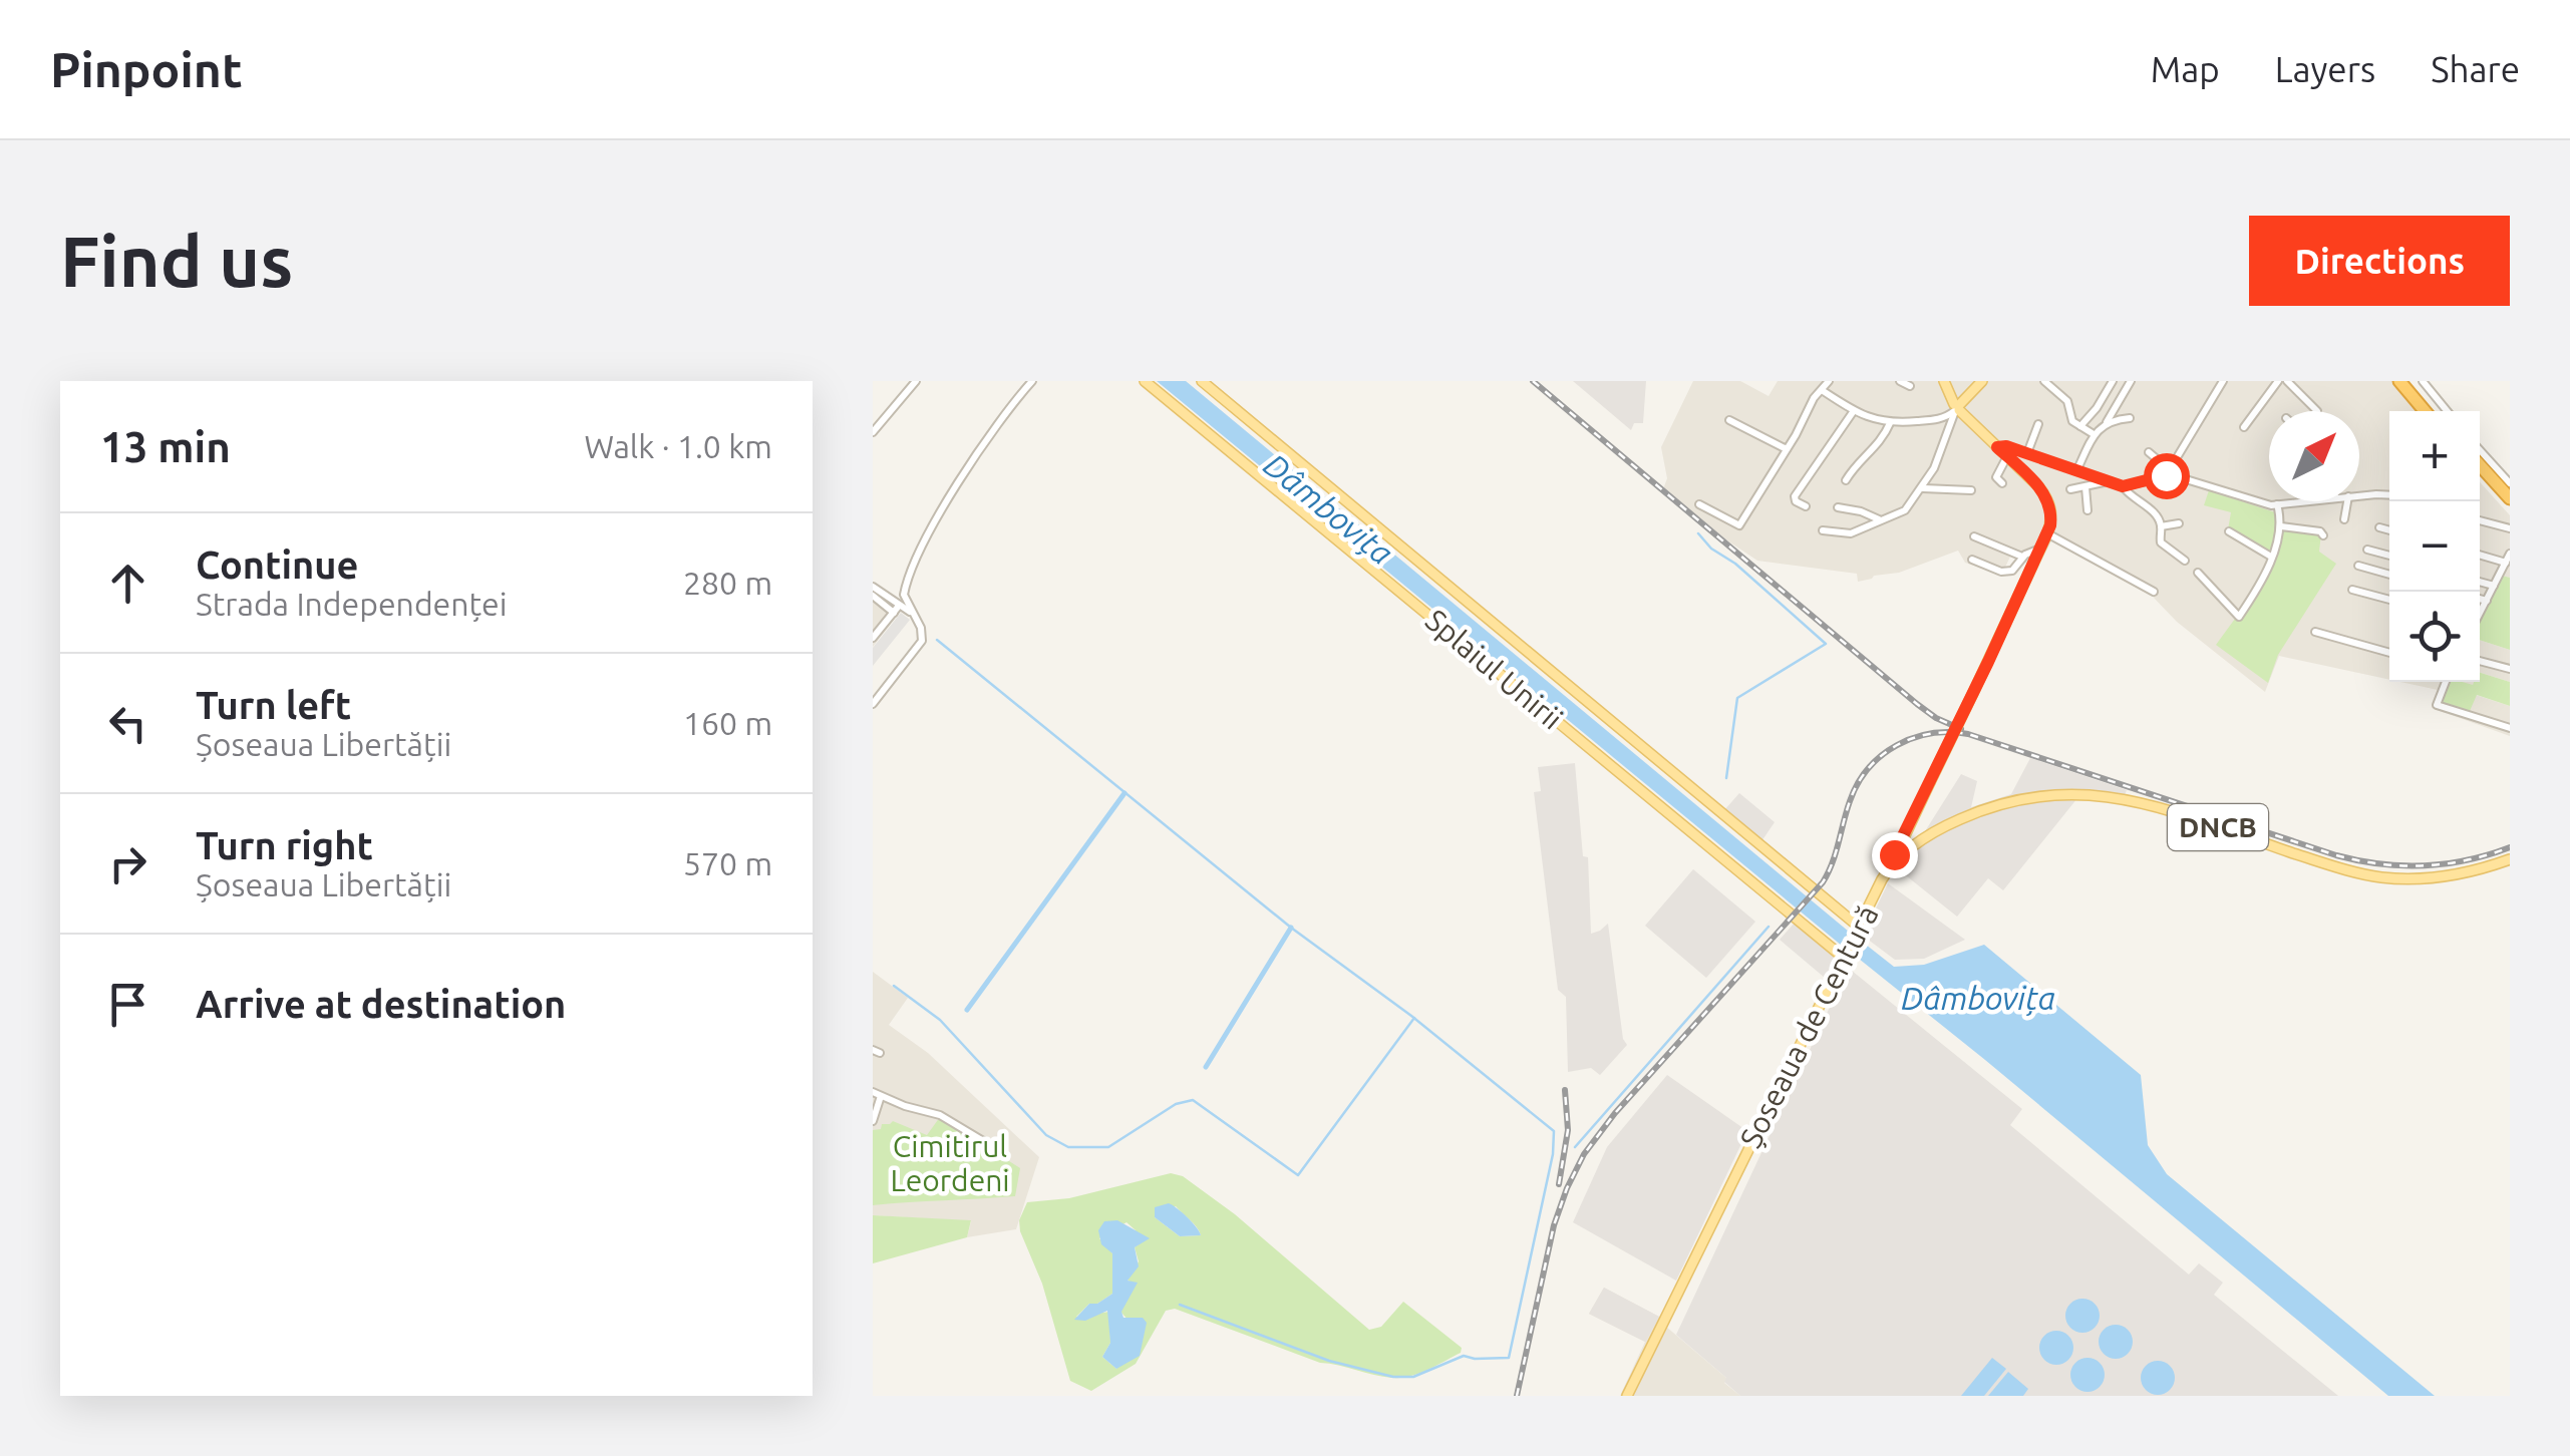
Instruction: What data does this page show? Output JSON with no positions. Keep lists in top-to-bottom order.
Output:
{
  "streets": {
    "main road": ["Splaiul Unirii", "DNCB", "Șoseaua de Centură"]
  },
  "crossings": [
    ["Splaiul Unirii", "Șoseaua de Centură"]
  ],
  "water": ["Dâmbovița"],
  "parks": ["Cimitirul Leordeni"],
  "north": "top right",
  "page": {
    "header": "Pinpoint",
    "nav": ["Map", "Layers", "Share"],
    "buttons": "Directions",
    "title": "Find us",
    "heading": ["13 min", "Walk · 1.0 km"],
    "map_buttons": ["+", "−"],
    "list": [
      ["Continue", "Strada Independenței", "280 m"],
      ["Turn left", "Șoseaua Libertății", "160 m"],
      ["Turn right", "Șoseaua Libertății", "570 m"],
      "Arrive at destination"
    ]
  }
}
